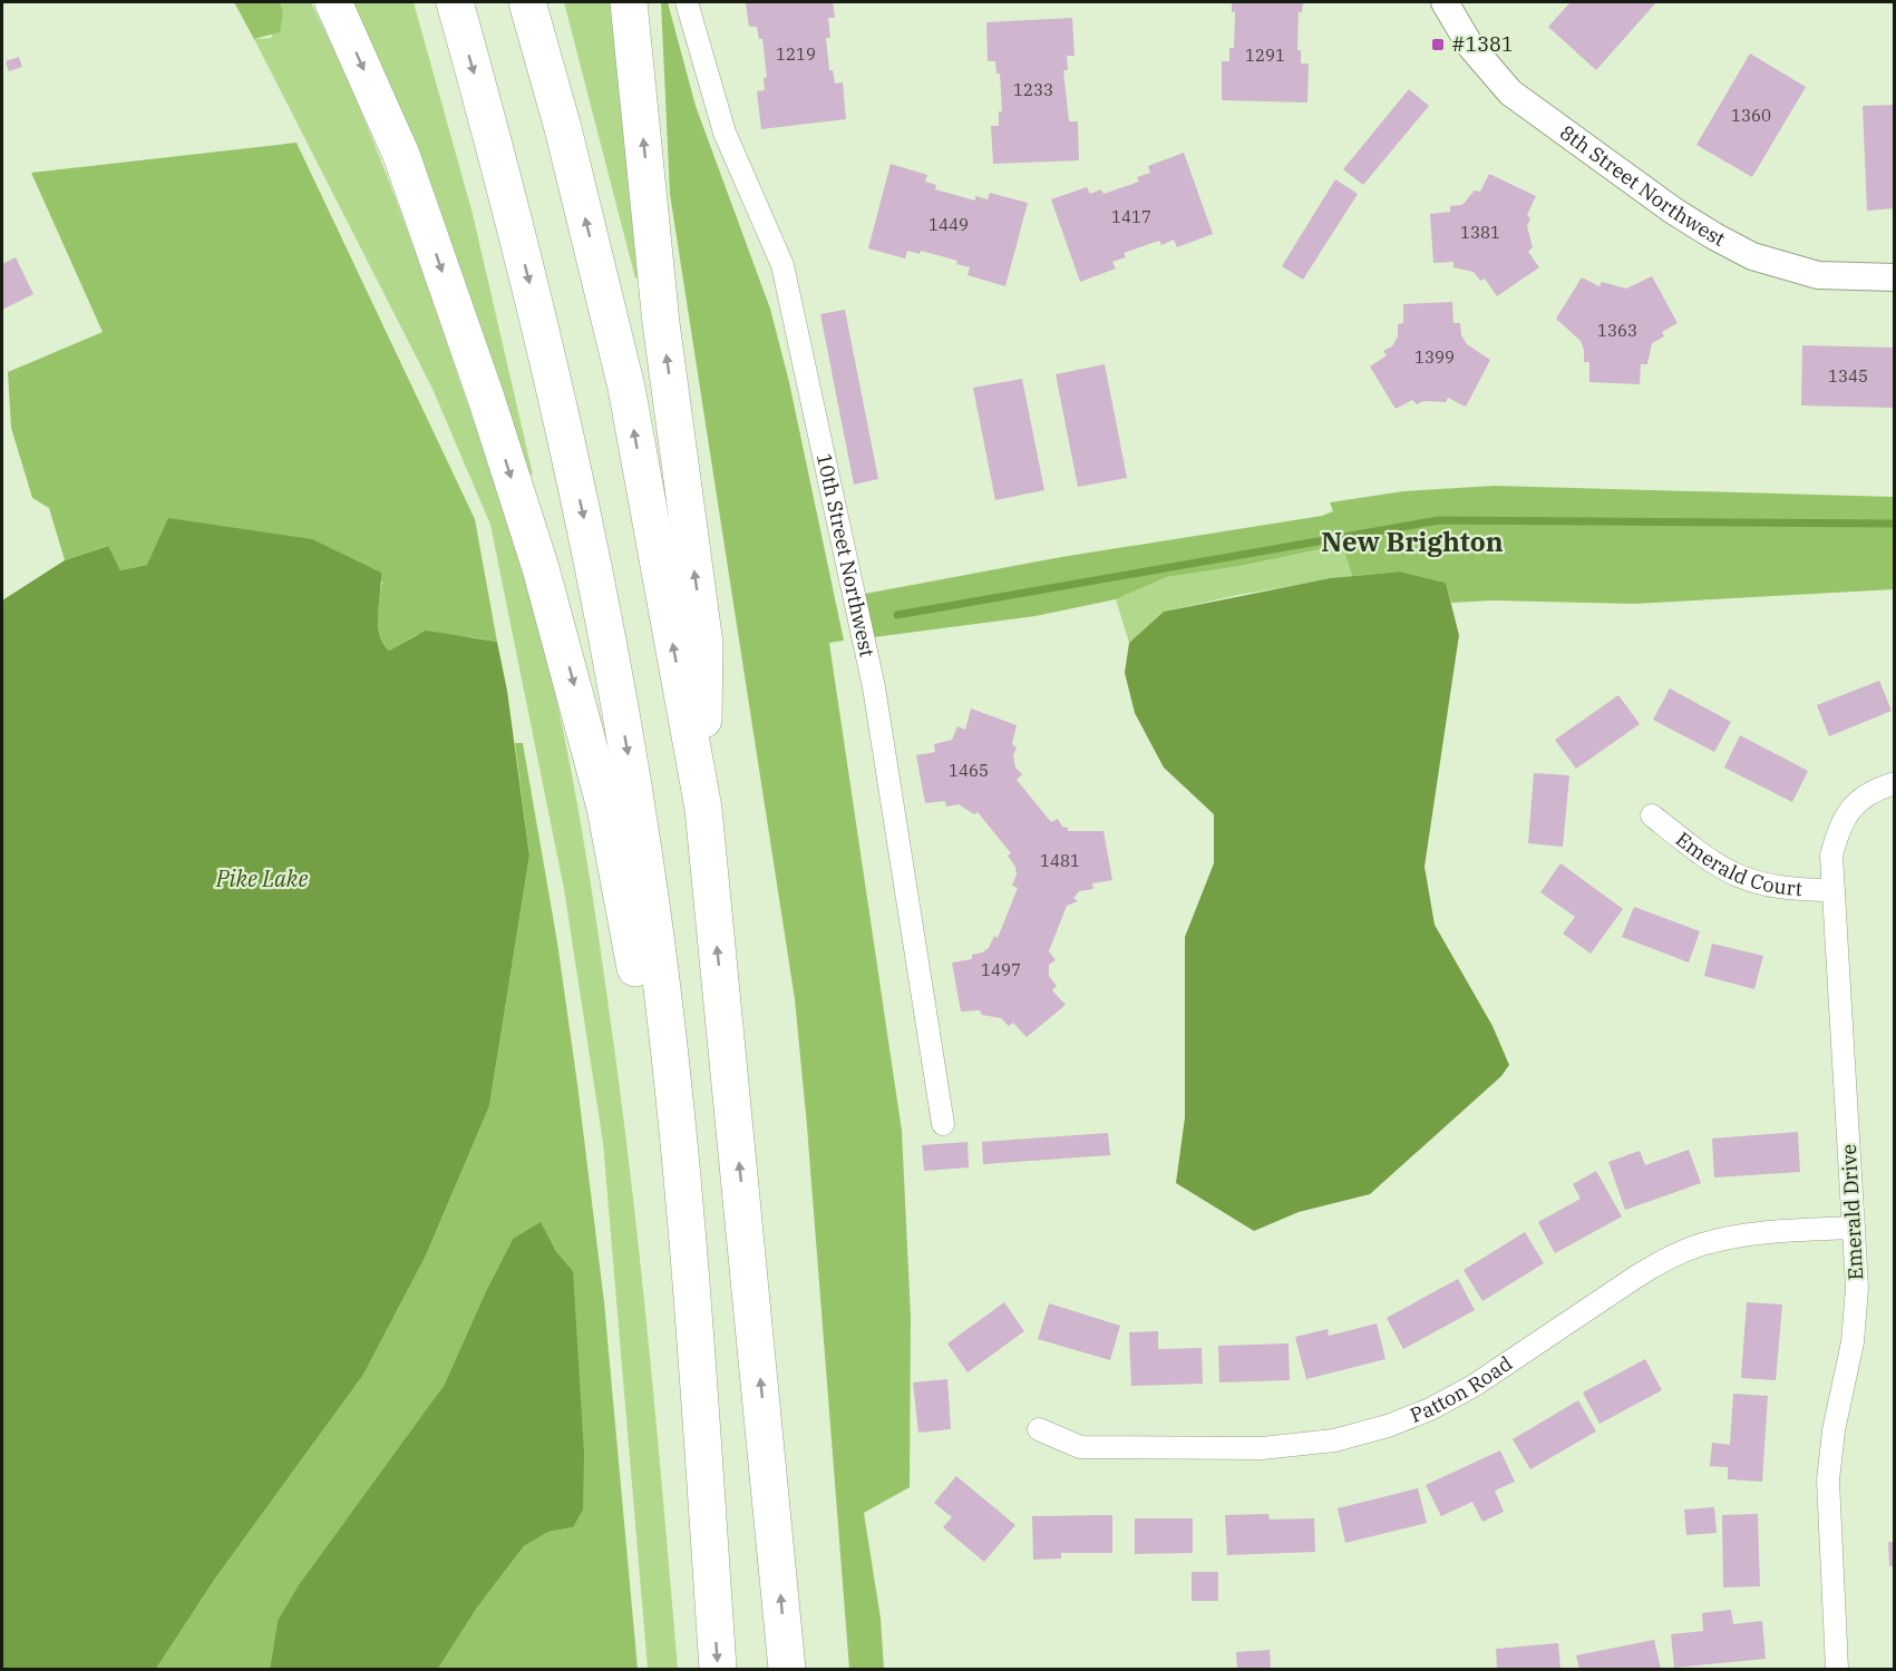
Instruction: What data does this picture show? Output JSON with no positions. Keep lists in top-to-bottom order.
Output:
{
  "streets": {
    "street": [
      "8th Street Northwest",
      "10th Street Northwest",
      "Emerald Court",
      "Emerald Drive",
      "Patton Road"
    ]
  },
  "crossings": [
    ["Emerald Court", "Emerald Drive"],
    ["Emerald Drive", "Patton Road"]
  ],
  "districts": ["New Brighton"],
  "water": ["Pike Lake"],
  "places": {
    "transit": ["#1381"]
  },
  "house_numbers": [
    "1219",
    "1291",
    "1233",
    "1360",
    "1417",
    "1449",
    "1381",
    "1363",
    "1399",
    "1345",
    "1465",
    "1481",
    "1497"
  ]
}
